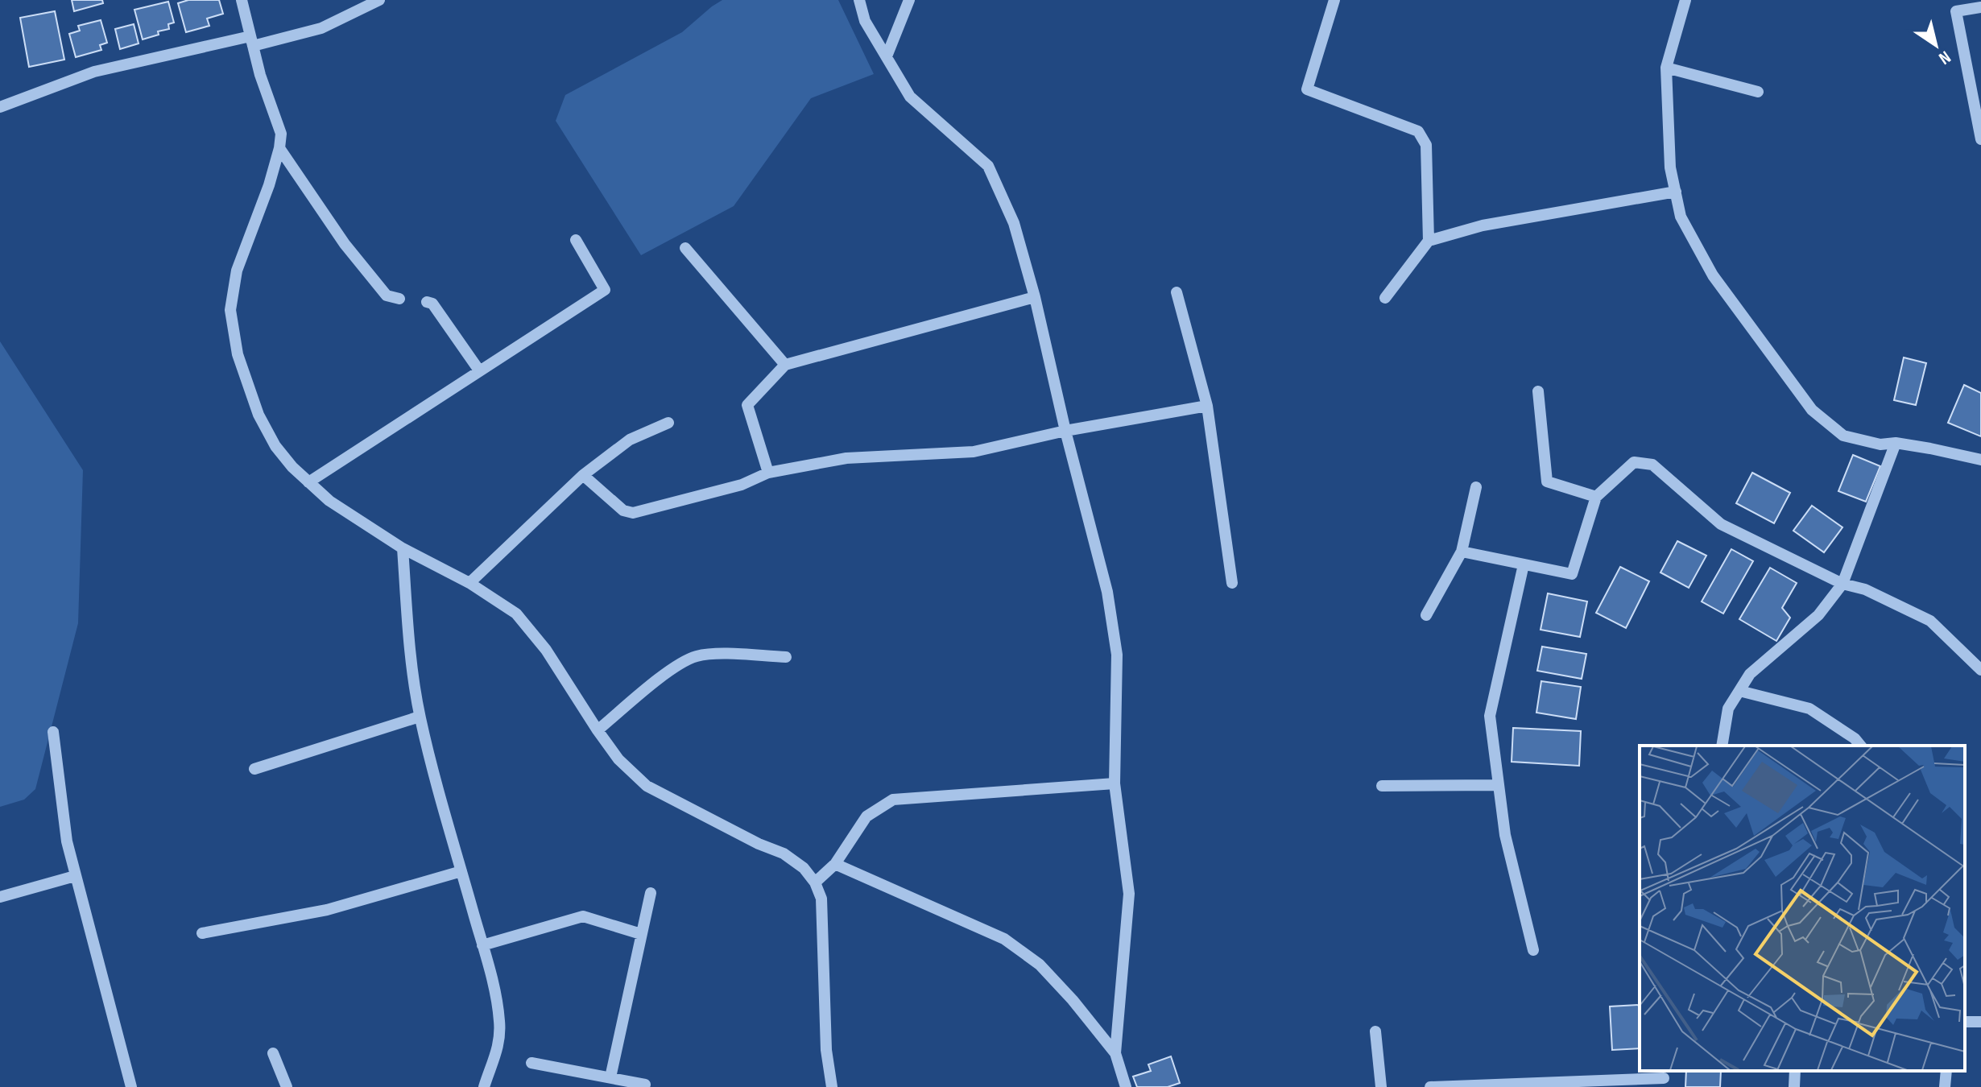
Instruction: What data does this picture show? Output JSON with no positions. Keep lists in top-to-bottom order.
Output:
{
  "north": "bottom right"
}
